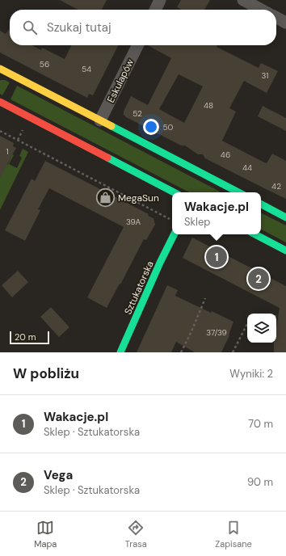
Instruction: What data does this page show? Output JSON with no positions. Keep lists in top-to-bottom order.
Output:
{
  "streets": {
    "street": ["Eskulapów", "Sztukatorska"]
  },
  "places": {
    "shop": ["MegaSun"]
  },
  "house_numbers": [
    "56",
    "54",
    "31",
    "48",
    "52",
    "50",
    "1",
    "46",
    "44",
    "42",
    "39A",
    "37/39"
  ],
  "scale_bar": "20 m",
  "page": {
    "search": "Szukaj tutaj",
    "popup": ["Wakacje.pl", "Sklep"],
    "pins": ["1", "2"],
    "scale": "20 m",
    "heading": ["W pobliżu", "Wyniki: 2"],
    "list": [
      {
        "mark": "1",
        "name": "Wakacje.pl",
        "note": "Sklep · Sztukatorska",
        "value": "70 m"
      },
      {
        "mark": "2",
        "name": "Vega",
        "note": "Sklep · Sztukatorska",
        "value": "90 m"
      }
    ],
    "nav": ["Mapa", "Trasa", "Zapisane"]
  }
}
